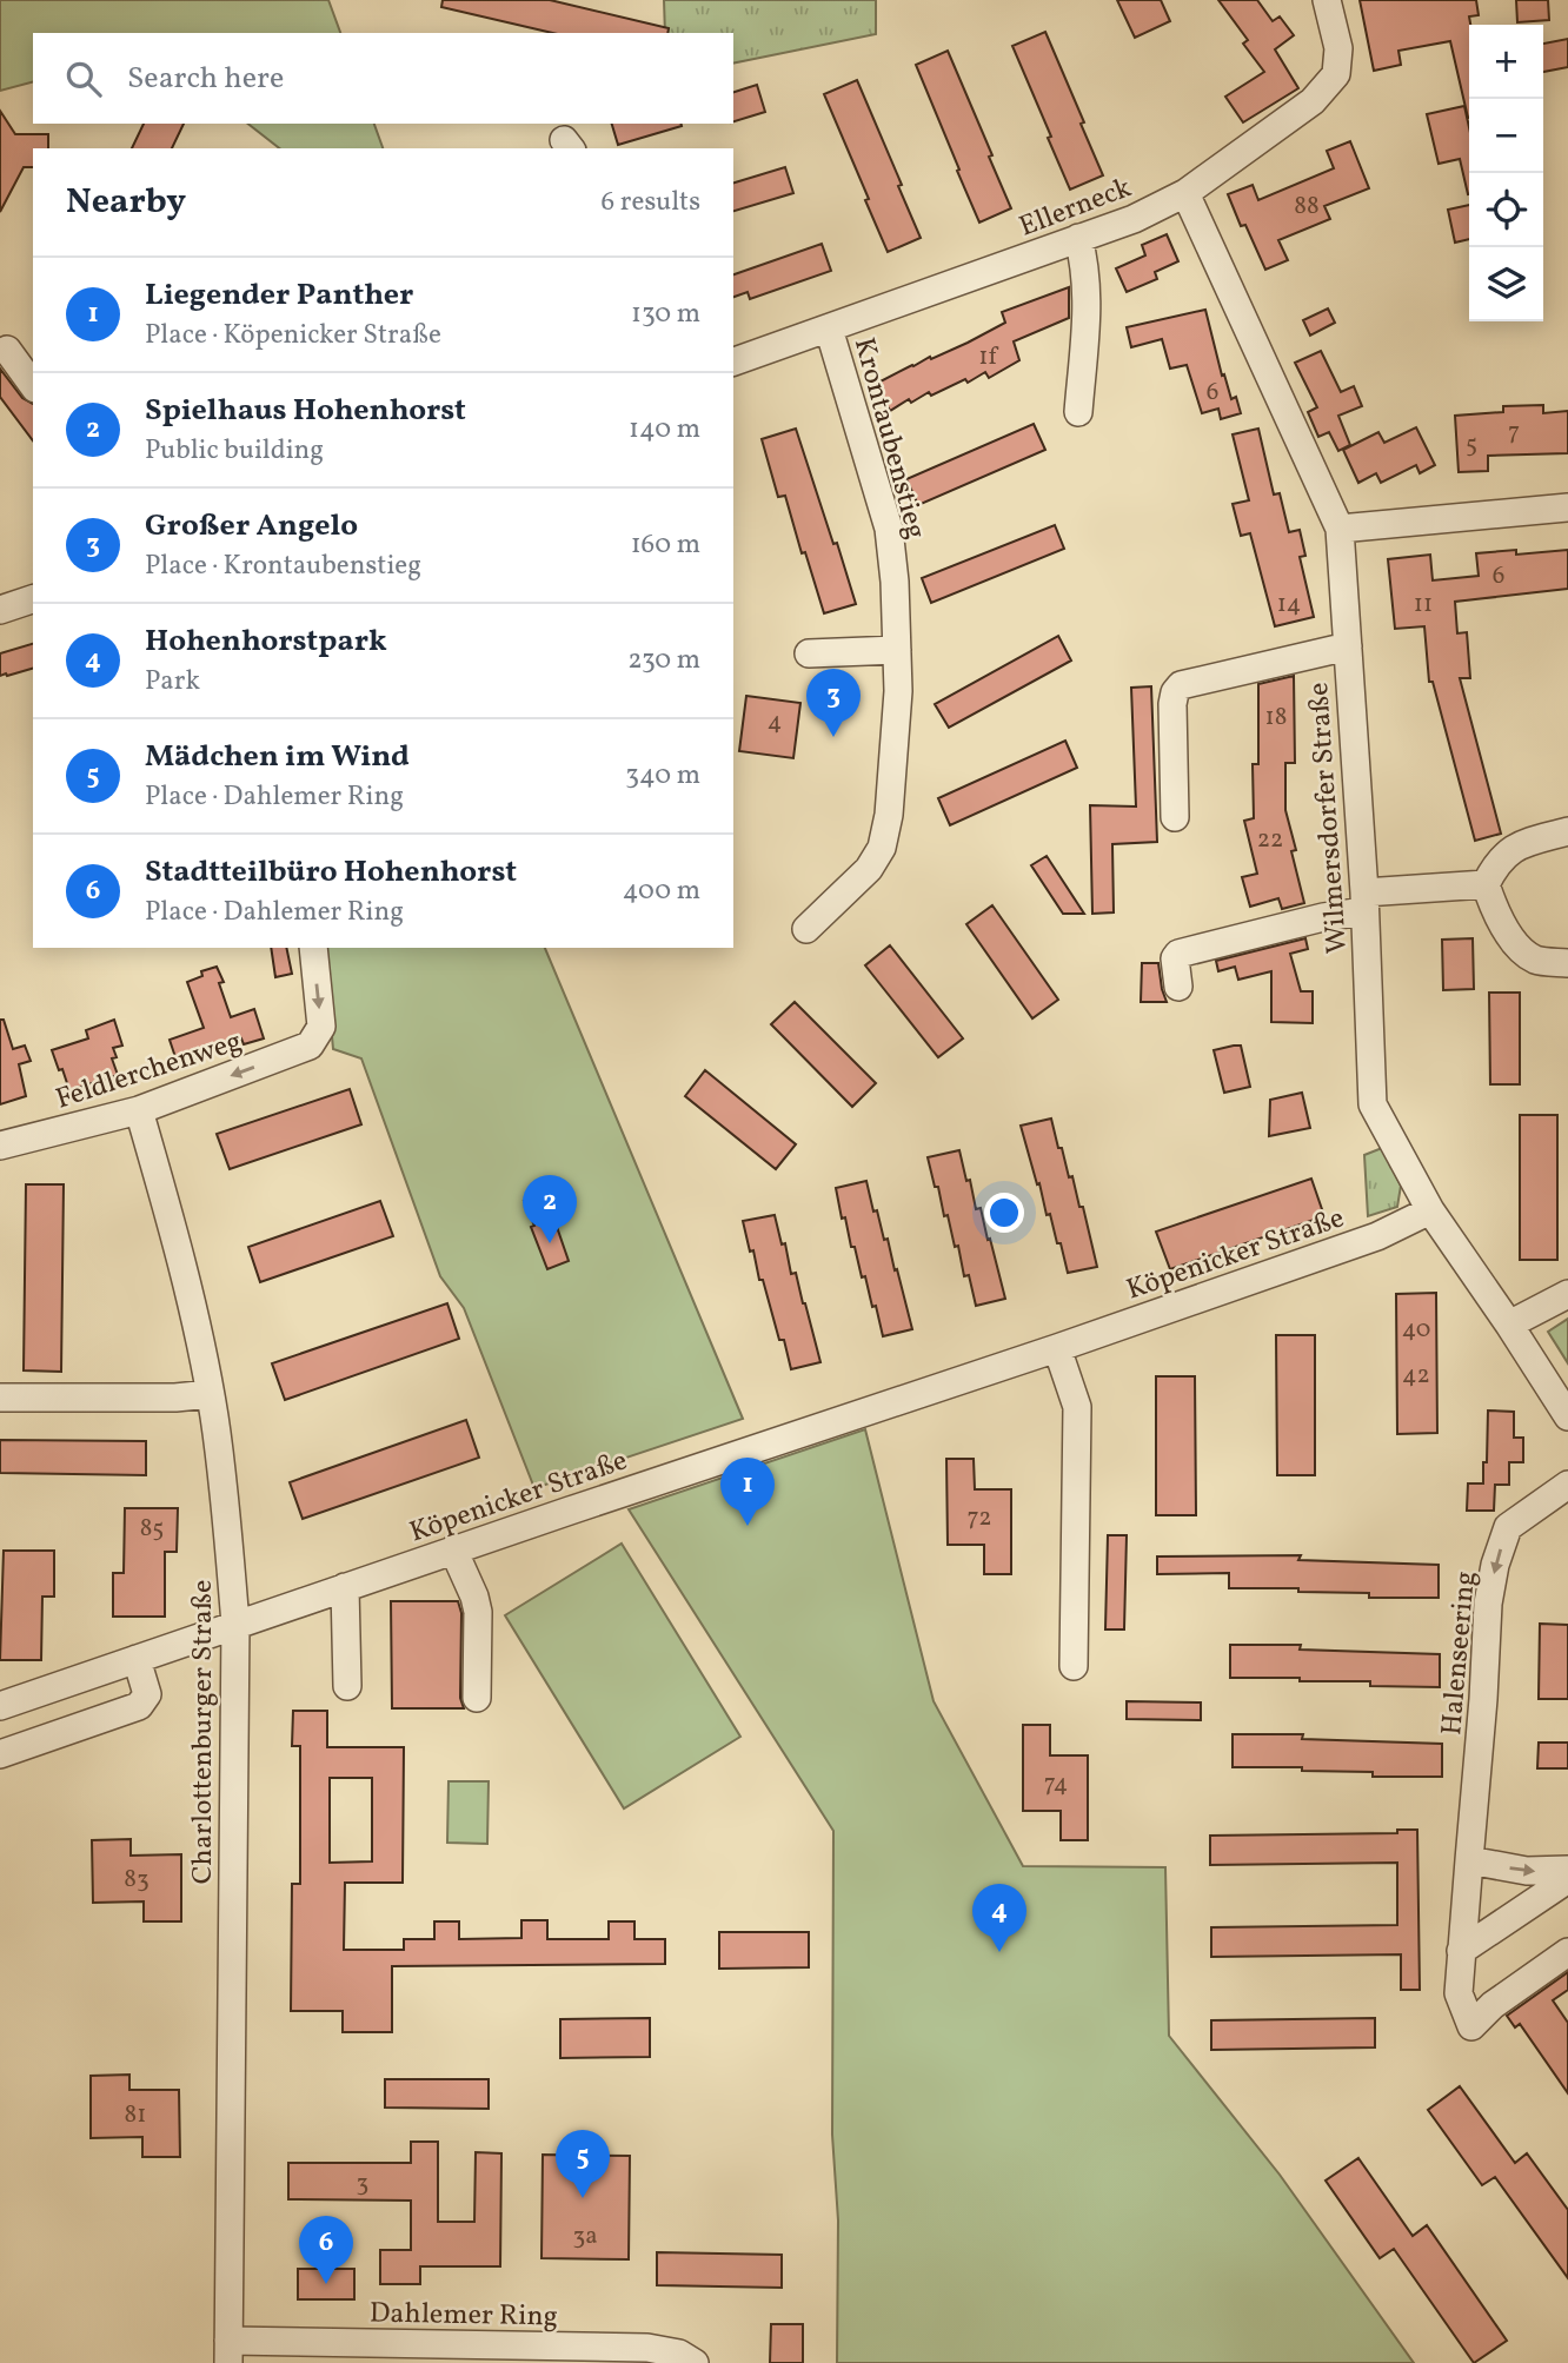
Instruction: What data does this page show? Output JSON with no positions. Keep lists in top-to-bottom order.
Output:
{
  "streets": {
    "street": [
      "Ellerneck",
      "Krontaubenstieg",
      "Wilmersdorfer Straße",
      "Feldlerchenweg",
      "Köpenicker Straße",
      "Halenseering",
      "Charlottenburger Straße",
      "Dahlemer Ring"
    ]
  },
  "crossings": [
    ["Ellerneck", "Krontaubenstieg"],
    ["Ellerneck", "Wilmersdorfer Straße"],
    ["Wilmersdorfer Straße", "Köpenicker Straße"],
    ["Feldlerchenweg", "Charlottenburger Straße"],
    ["Köpenicker Straße", "Charlottenburger Straße"],
    ["Charlottenburger Straße", "Dahlemer Ring"]
  ],
  "one_way": ["Feldlerchenweg", "Halenseering"],
  "house_numbers": [
    "88",
    "1f",
    "6",
    "7",
    "5",
    "6",
    "14",
    "11",
    "18",
    "4",
    "22",
    "40",
    "42",
    "72",
    "85",
    "74",
    "83",
    "81",
    "3",
    "3a"
  ],
  "page": {
    "map_buttons": ["+", "−"],
    "search": "Search here",
    "heading": ["Nearby", "6 results"],
    "list": [
      {
        "mark": "1",
        "name": "Liegender Panther",
        "note": "Place · Köpenicker Straße",
        "value": "130 m"
      },
      {
        "mark": "2",
        "name": "Spielhaus Hohenhorst",
        "note": "Public building",
        "value": "140 m"
      },
      {
        "mark": "3",
        "name": "Großer Angelo",
        "note": "Place · Krontaubenstieg",
        "value": "160 m"
      },
      {
        "mark": "4",
        "name": "Hohenhorstpark",
        "note": "Park",
        "value": "230 m"
      },
      {
        "mark": "5",
        "name": "Mädchen im Wind",
        "note": "Place · Dahlemer Ring",
        "value": "340 m"
      },
      {
        "mark": "6",
        "name": "Stadtteilbüro Hohenhorst",
        "note": "Place · Dahlemer Ring",
        "value": "400 m"
      }
    ],
    "pins": [
      "3",
      "2",
      "1",
      "4",
      "5",
      "6"
    ]
  }
}
